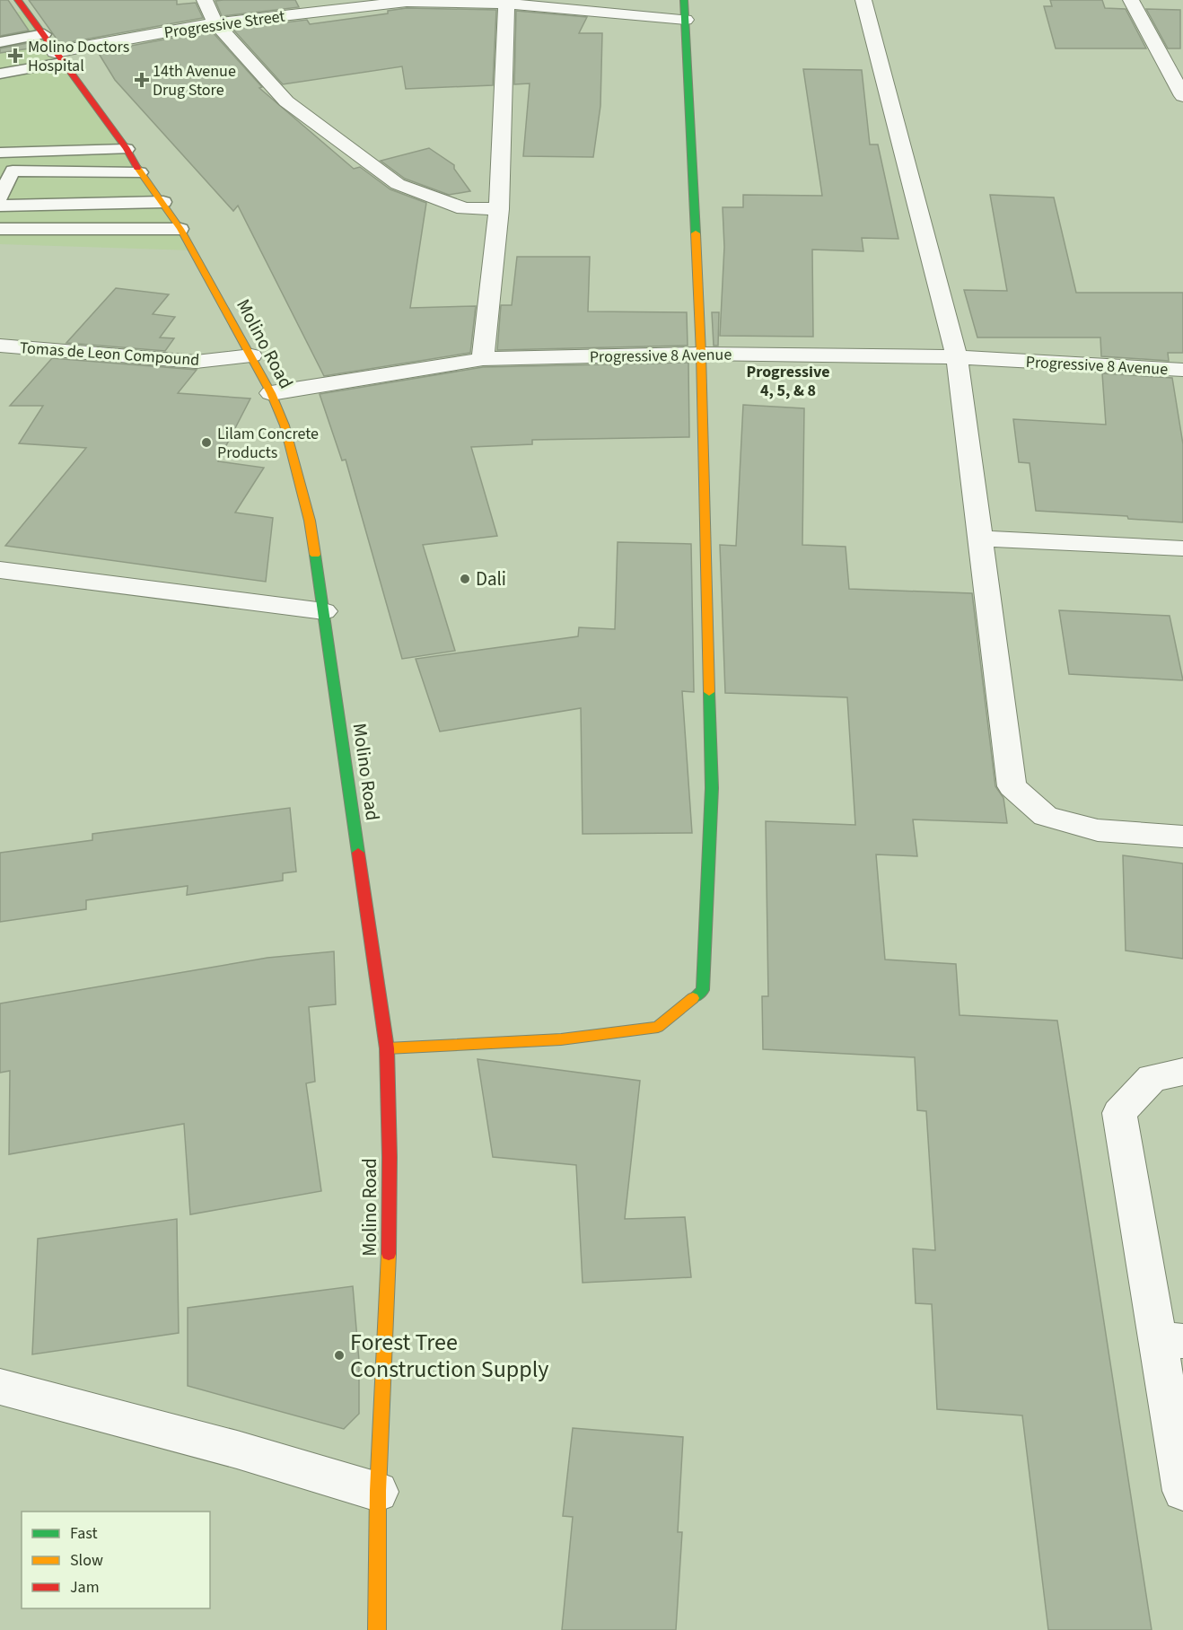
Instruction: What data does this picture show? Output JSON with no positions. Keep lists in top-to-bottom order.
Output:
{
  "streets": {
    "main road": ["Molino Road"],
    "street": ["Progressive Street", "Tomas de Leon Compound", "Progressive 8 Avenue"]
  },
  "crossings": [
    ["Progressive Street", "Molino Road"],
    ["Molino Road", "Tomas de Leon Compound"],
    ["Molino Road", "Progressive 8 Avenue"]
  ],
  "districts": ["Progressive 4, 5, & 8"],
  "places": {
    "health": ["Molino Doctors Hospital", "14th Avenue Drug Store"],
    "other": ["Lilam Concrete Products", "Dali", "Forest Tree Construction Supply"]
  },
  "legend": ["Fast", "Slow", "Jam"]
}
